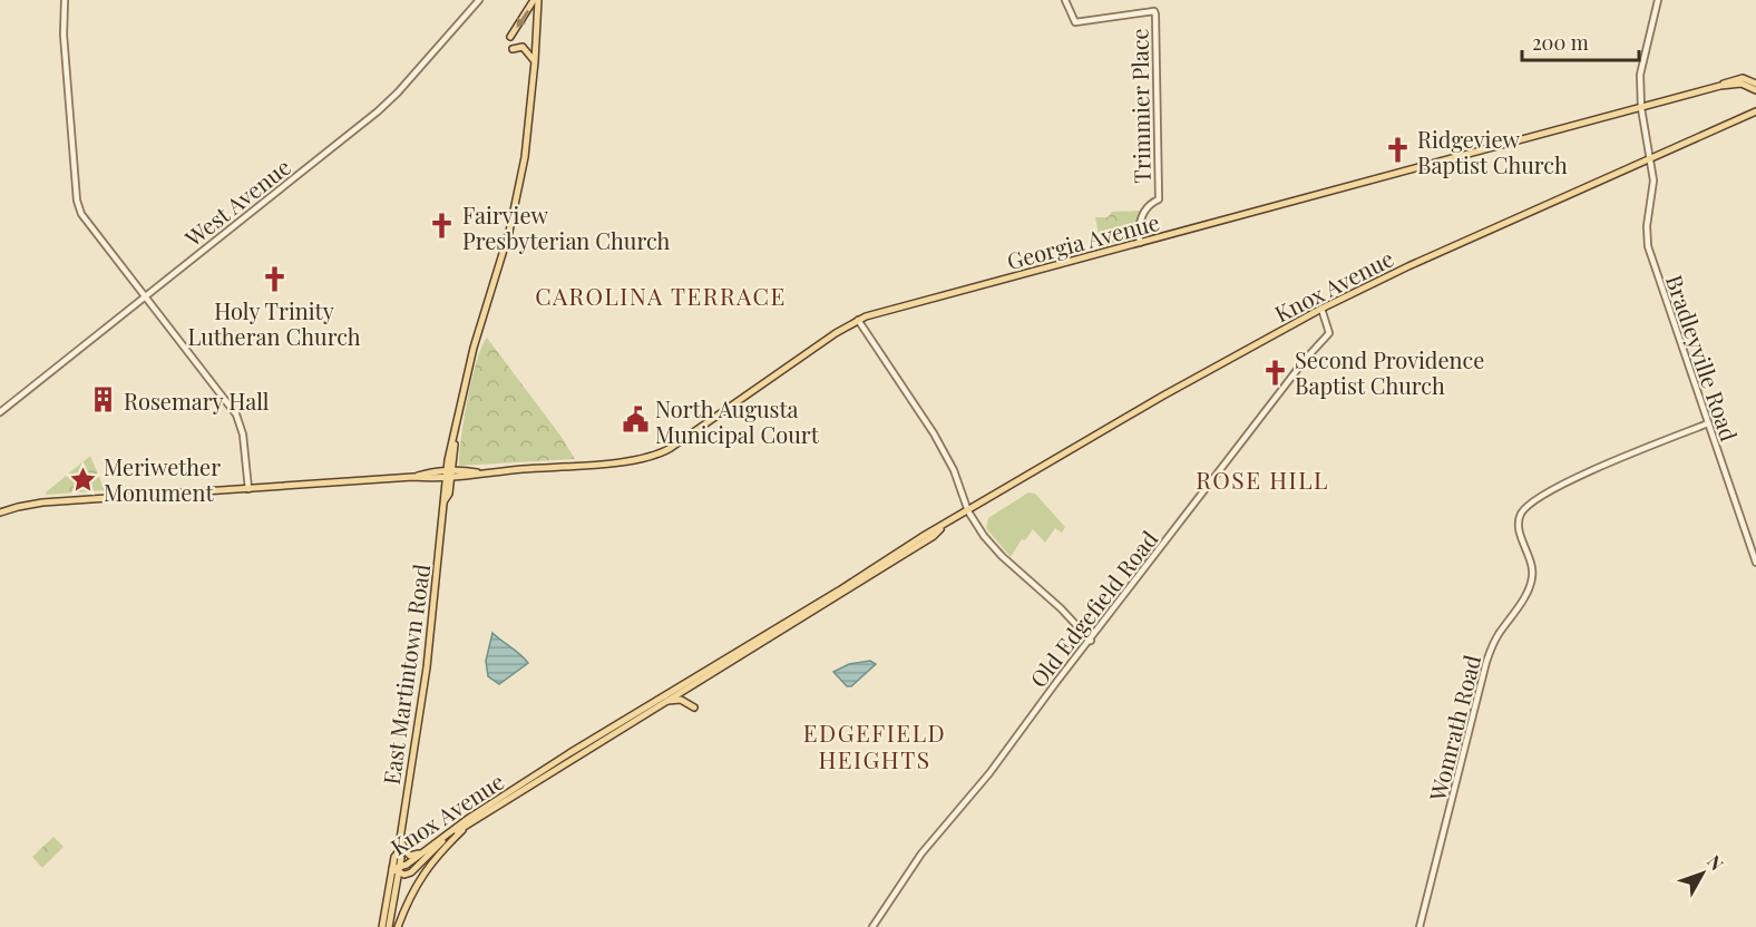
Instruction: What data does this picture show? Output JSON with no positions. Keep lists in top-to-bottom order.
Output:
{
  "streets": {
    "main road": ["Georgia Avenue", "Knox Avenue", "East Martintown Road"],
    "street": [
      "Trimmier Place",
      "West Avenue",
      "Bradleyville Road",
      "Old Edgefield Road",
      "Womrath Road"
    ]
  },
  "crossings": [
    ["Trimmier Place", "Georgia Avenue"],
    ["Georgia Avenue", "Bradleyville Road"],
    ["Georgia Avenue", "East Martintown Road"],
    ["Knox Avenue", "Bradleyville Road"],
    ["Knox Avenue", "Old Edgefield Road"],
    ["Knox Avenue", "East Martintown Road"],
    ["Bradleyville Road", "Womrath Road"]
  ],
  "districts": ["CAROLINA TERRACE", "ROSE HILL", "EDGEFIELD HEIGHTS"],
  "places": {
    "church": [
      "Ridgeview Baptist Church",
      "Fairview Presbyterian Church",
      "Holy Trinity Lutheran Church",
      "Second Providence Baptist Church"
    ],
    "building": ["Rosemary Hall"],
    "public building": ["North Augusta Municipal Court"],
    "place": ["Meriwether Monument"]
  },
  "scale_bar": "200 m",
  "north": "top right"
}
